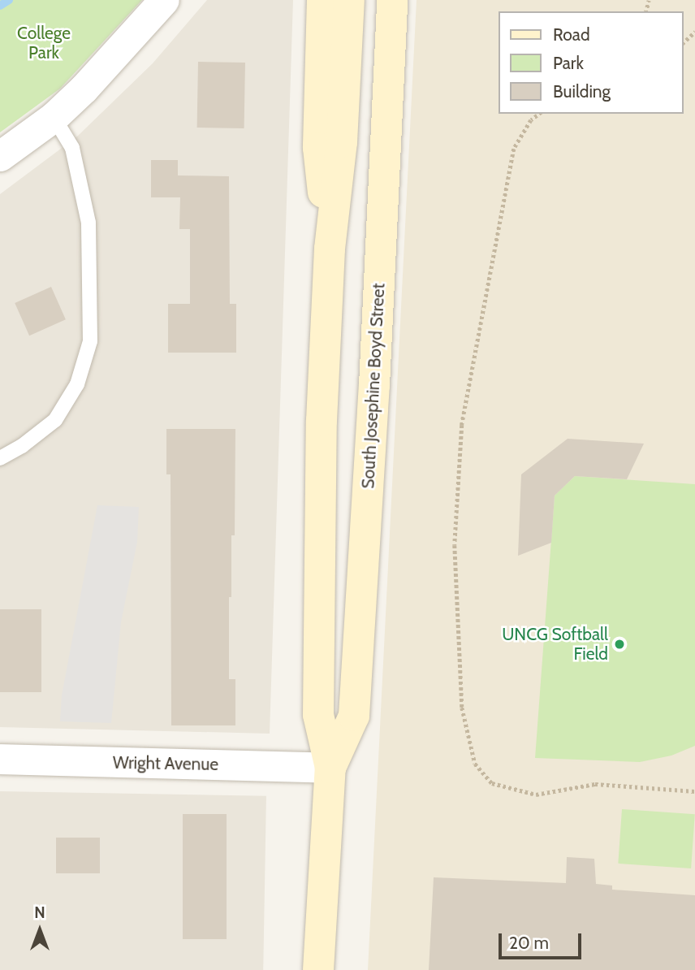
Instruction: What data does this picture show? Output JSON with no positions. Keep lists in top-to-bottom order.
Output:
{
  "streets": {
    "main road": ["South Josephine Boyd Street"],
    "street": ["Wright Avenue"]
  },
  "crossings": [
    ["South Josephine Boyd Street", "Wright Avenue"]
  ],
  "parks": ["College Park"],
  "places": ["UNCG Softball Field"],
  "legend": ["Road", "Park", "Building"],
  "scale_bar": "20 m",
  "north": "top"
}
